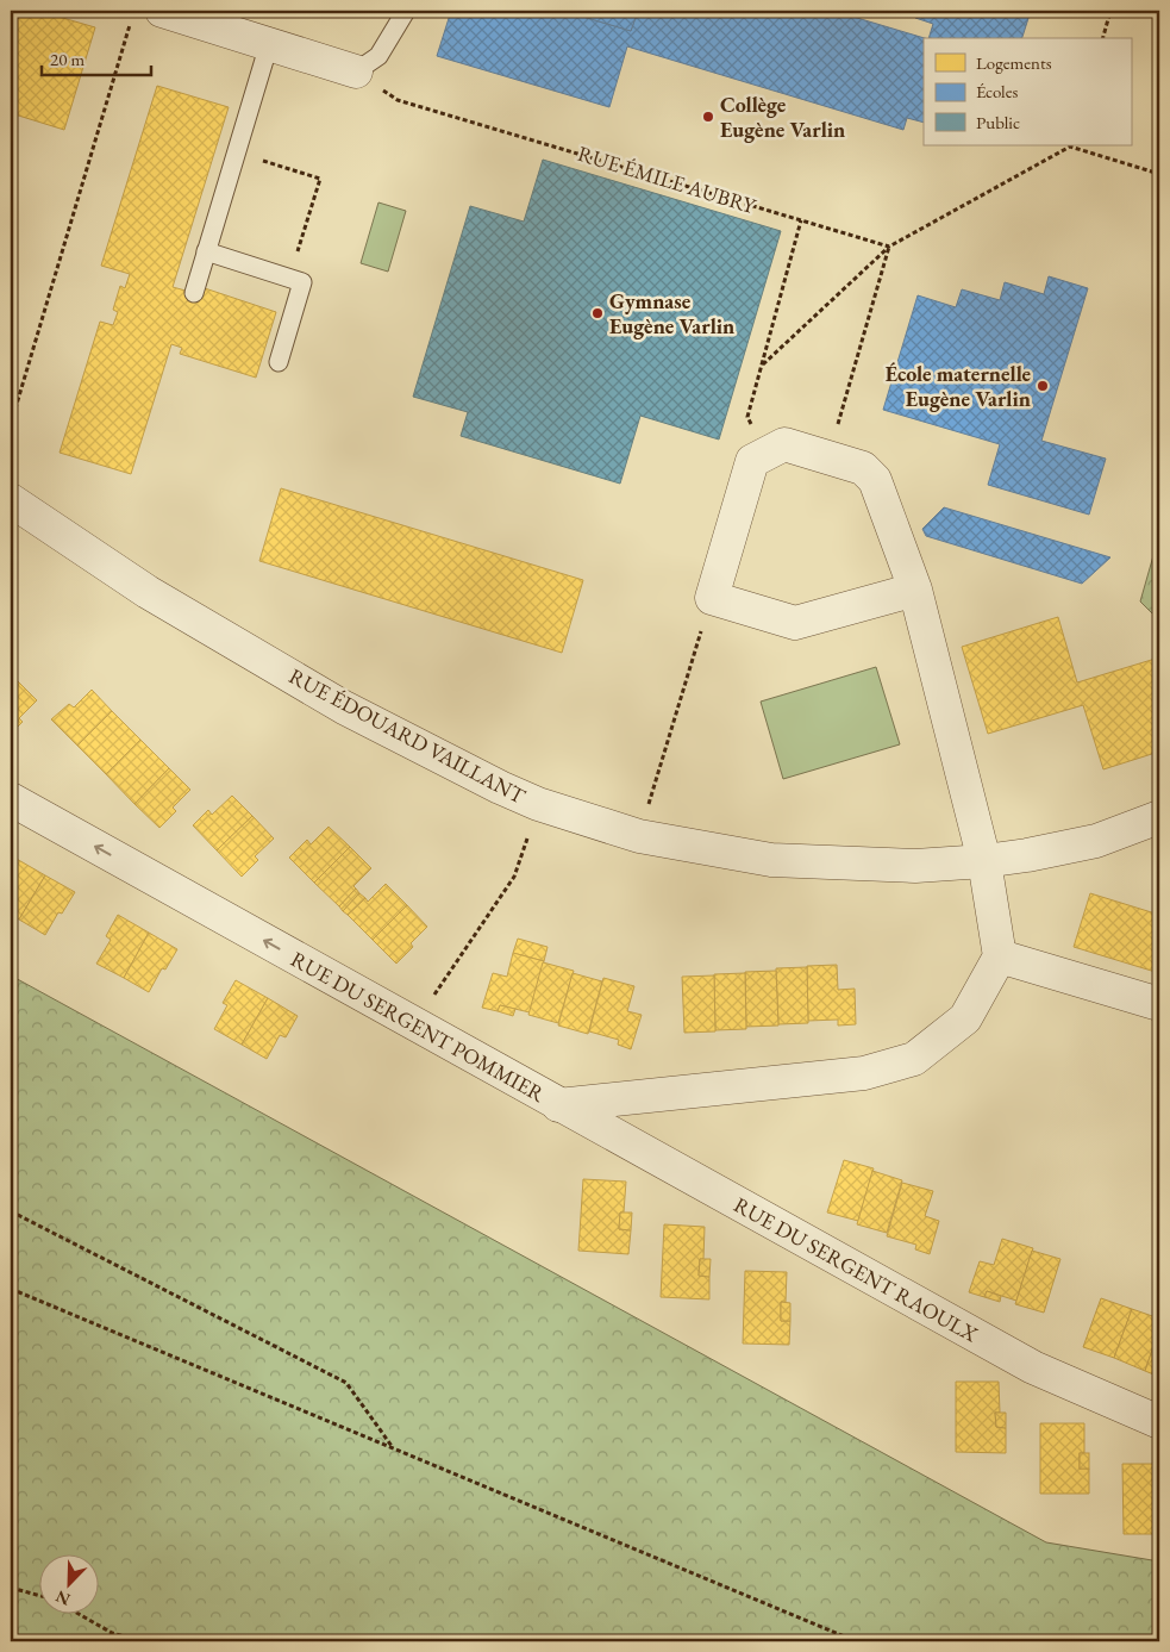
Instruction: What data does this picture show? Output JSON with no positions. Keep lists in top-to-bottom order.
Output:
{
  "streets": {
    "street": ["RUE ÉDOUARD VAILLANT", "RUE DU SERGENT POMMIER", "RUE DU SERGENT RAOULX"],
    "path": ["RUE ÉMILE AUBRY"]
  },
  "crossings": [
    ["RUE DU SERGENT POMMIER", "RUE DU SERGENT RAOULX"]
  ],
  "one_way": ["RUE DU SERGENT POMMIER"],
  "places": ["Collège Eugène Varlin", "Gymnase Eugène Varlin", "École maternelle Eugène Varlin"],
  "legend": ["Logements", "Écoles", "Public"],
  "scale_bar": "20 m",
  "north": "bottom left"
}
